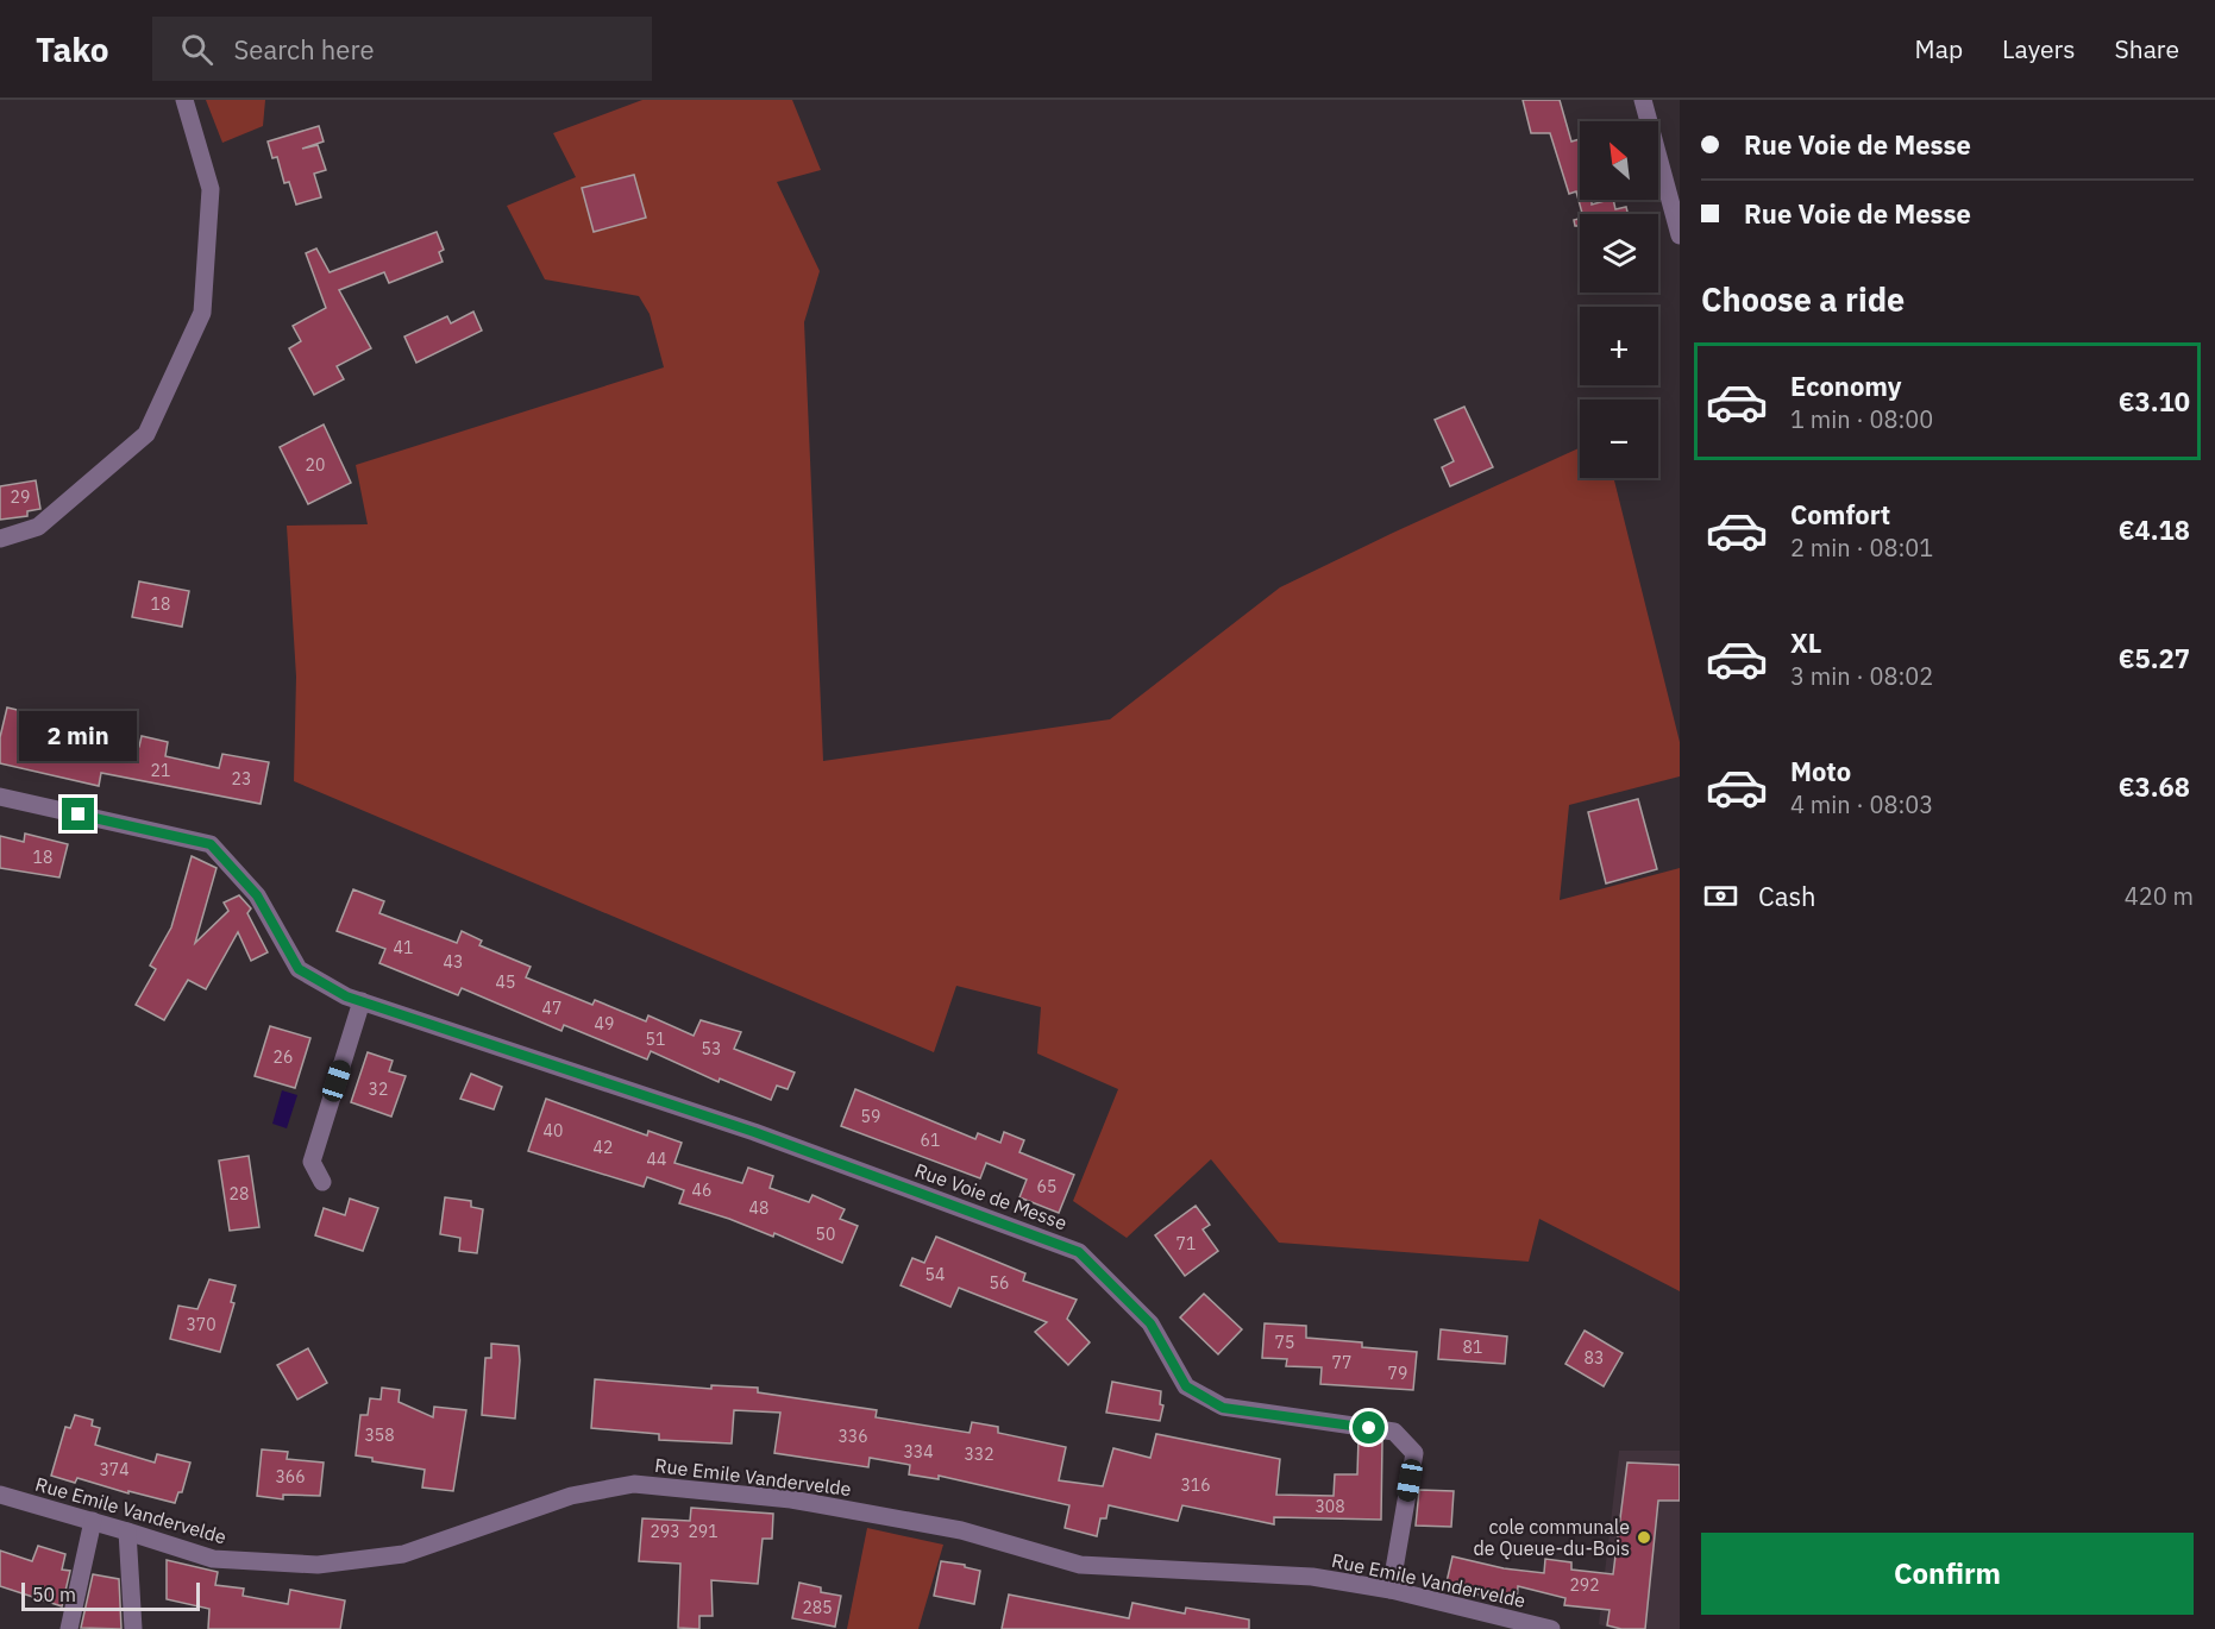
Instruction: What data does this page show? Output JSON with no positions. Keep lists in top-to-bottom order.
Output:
{
  "streets": {
    "street": ["Rue Voie de Messe", "Rue Emile Vandervelde"]
  },
  "crossings": [
    ["Rue Voie de Messe", "Rue Emile Vandervelde"]
  ],
  "places": ["cole communale de Queue-du-Bois"],
  "house_numbers": [
    "20",
    "29",
    "18",
    "21",
    "23",
    "18",
    "41",
    "43",
    "45",
    "47",
    "49",
    "51",
    "53",
    "26",
    "32",
    "59",
    "40",
    "61",
    "42",
    "44",
    "65",
    "46",
    "28",
    "48",
    "50",
    "71",
    "54",
    "56",
    "370",
    "75",
    "81",
    "83",
    "77",
    "79",
    "358",
    "336",
    "334",
    "332",
    "374",
    "366",
    "316",
    "308",
    "293",
    "291",
    "292",
    "285"
  ],
  "scale_bar": "50 m",
  "north": "top left",
  "page": {
    "header": "Tako",
    "search": "Search here",
    "nav": ["Map", "Layers", "Share"],
    "banner": ["Rue Voie de Messe", "Rue Voie de Messe"],
    "map_buttons": ["+", "−"],
    "heading": "Choose a ride",
    "list": [
      {
        "name": "Economy",
        "note": "1 min · 08:00",
        "value": "€3.10"
      },
      {
        "name": "Comfort",
        "note": "2 min · 08:01",
        "value": "€4.18"
      },
      {
        "name": "XL",
        "note": "3 min · 08:02",
        "value": "€5.27"
      },
      {
        "name": "Moto",
        "note": "4 min · 08:03",
        "value": "€3.68"
      }
    ],
    "bubble": "2 min",
    "pay": ["Cash", "420 m"],
    "buttons": "Confirm",
    "scale": "50 m"
  }
}
